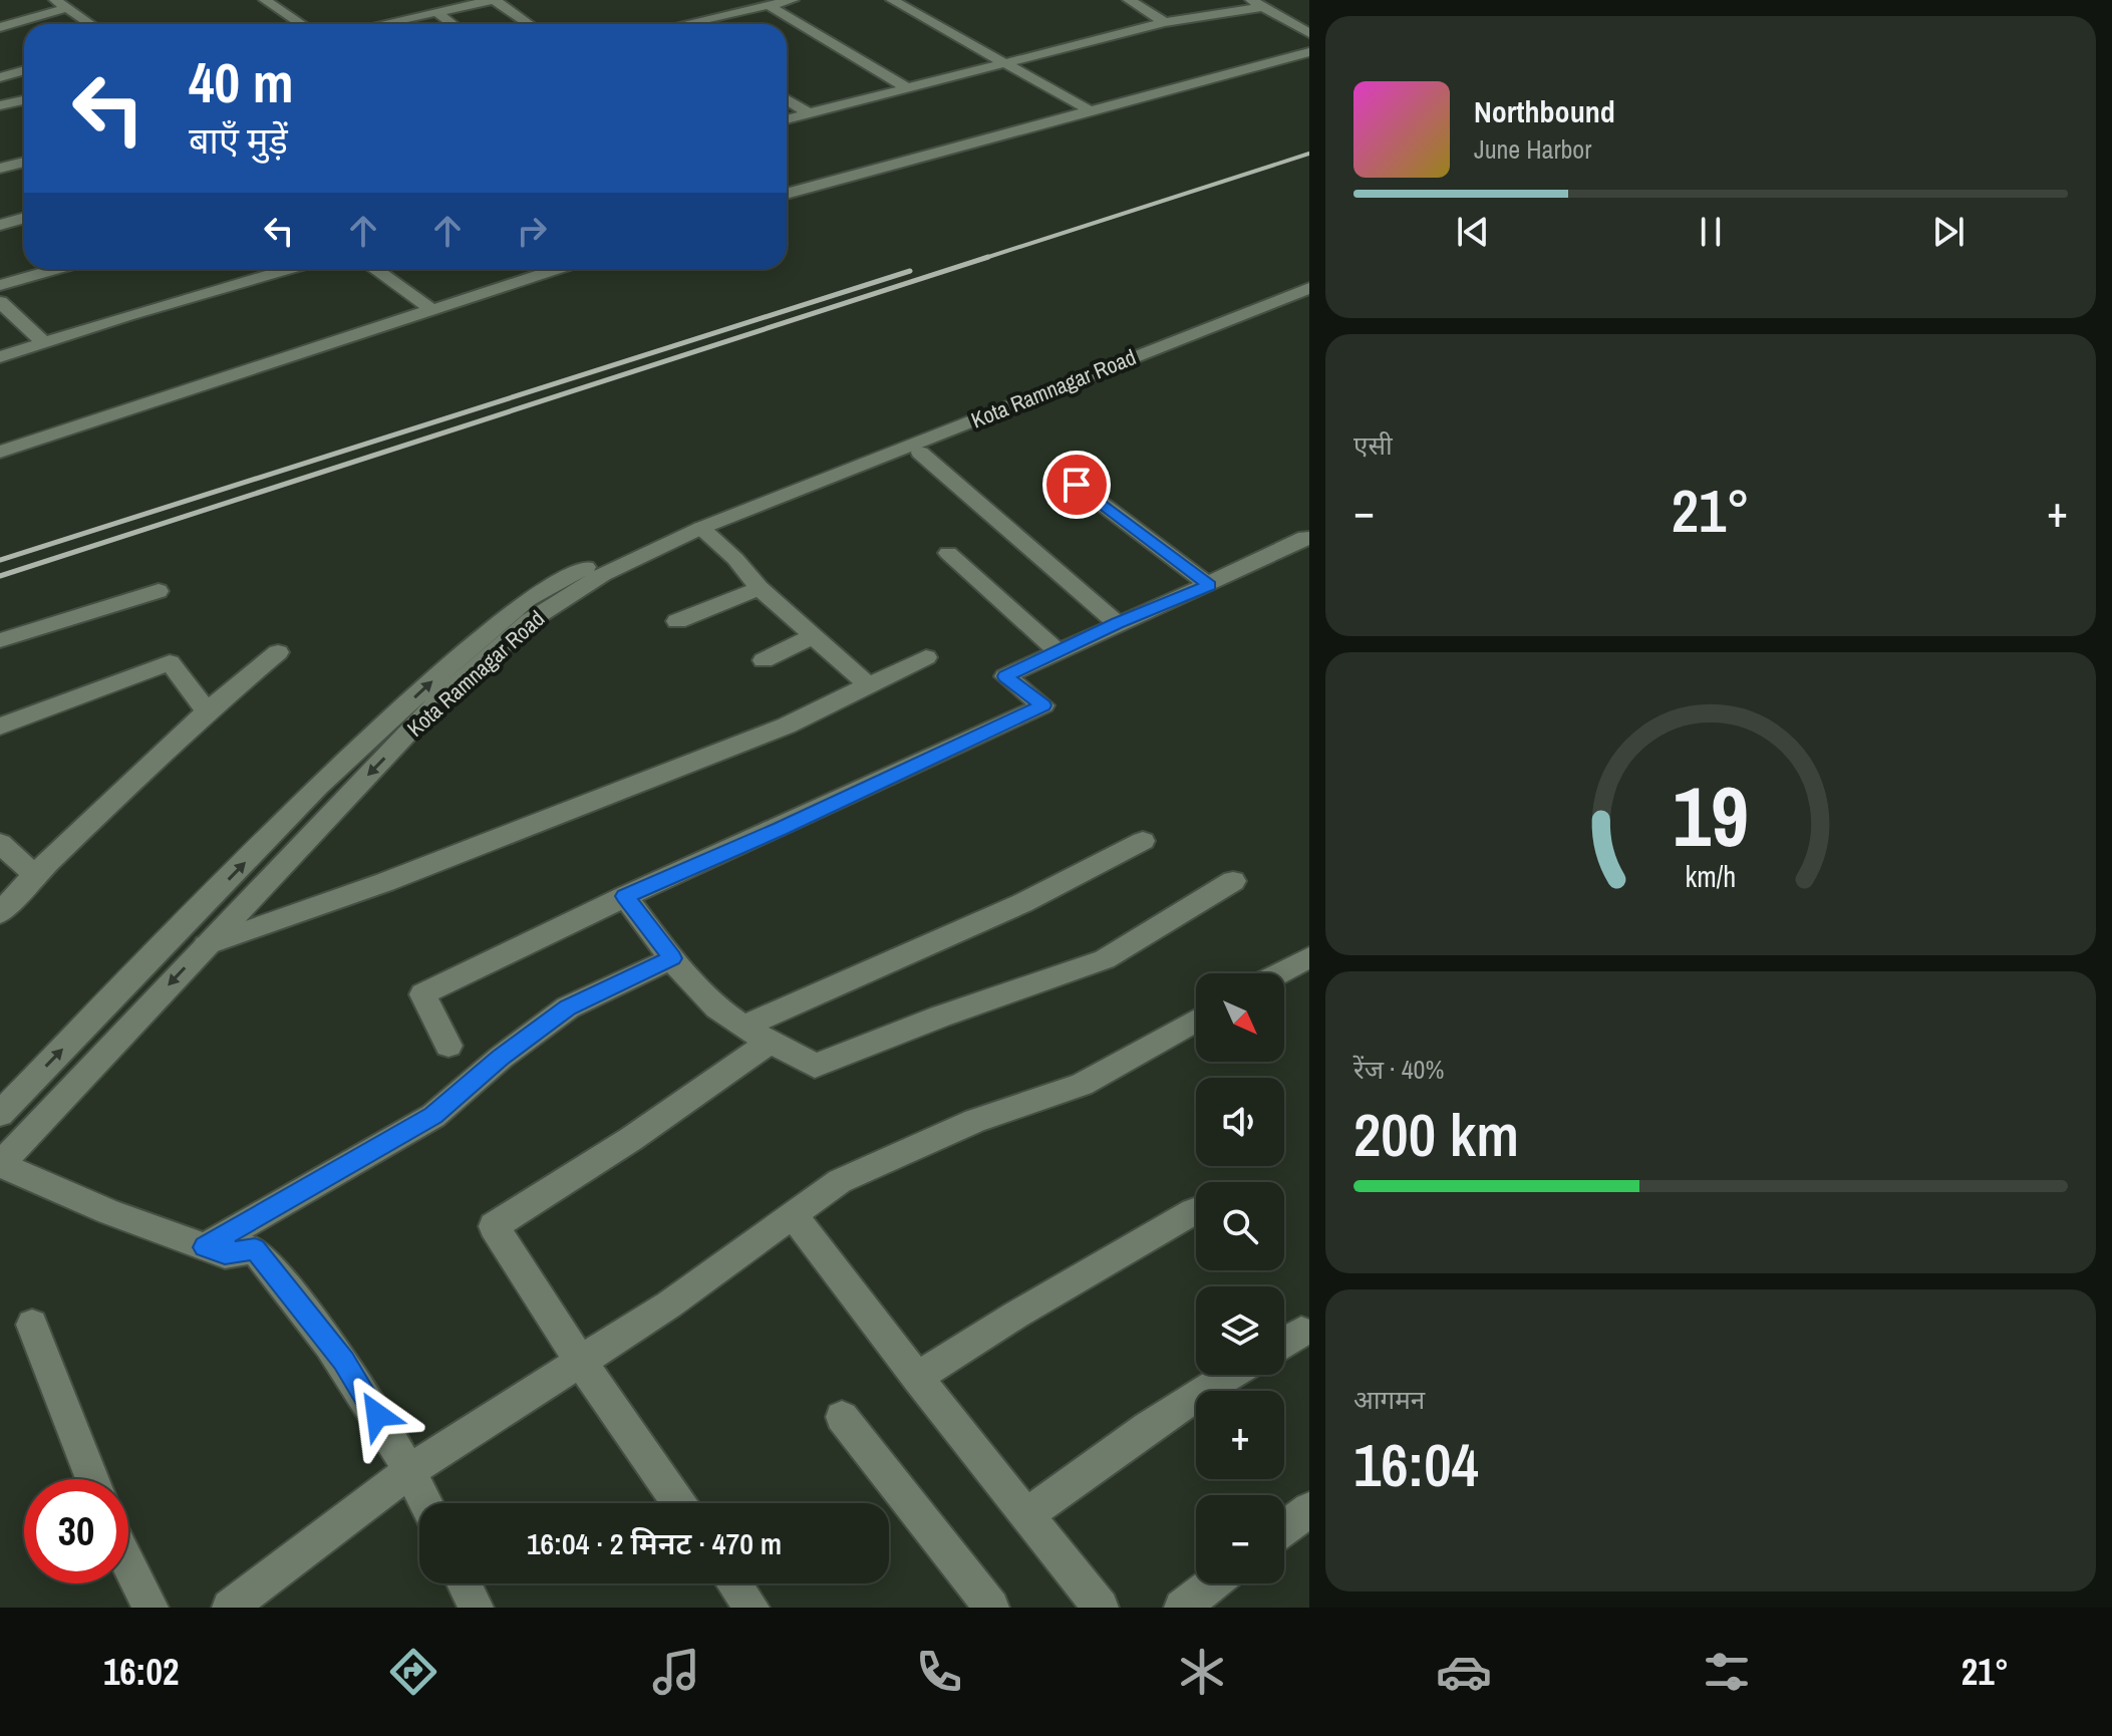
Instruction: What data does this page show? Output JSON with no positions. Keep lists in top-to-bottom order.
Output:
{
  "streets": {
    "street": ["Kota Ramnagar Road"]
  },
  "north": "bottom right",
  "page": {
    "turn": ["40 m", "बाएँ मुड़ें"],
    "song": ["Northbound", "June Harbor"],
    "tile": [
      "एसी",
      ["रेंज · 40%", "200 km"],
      ["आगमन", "16:04"]
    ],
    "heat": ["−", "21°", "+"],
    "map_buttons": ["+", "−"],
    "limit": "30",
    "trip": "16:04 · 2 मिनट · 470 m",
    "tabs": ["16:02", "21°"],
    "gauge": ["19", "km/h"]
  }
}
